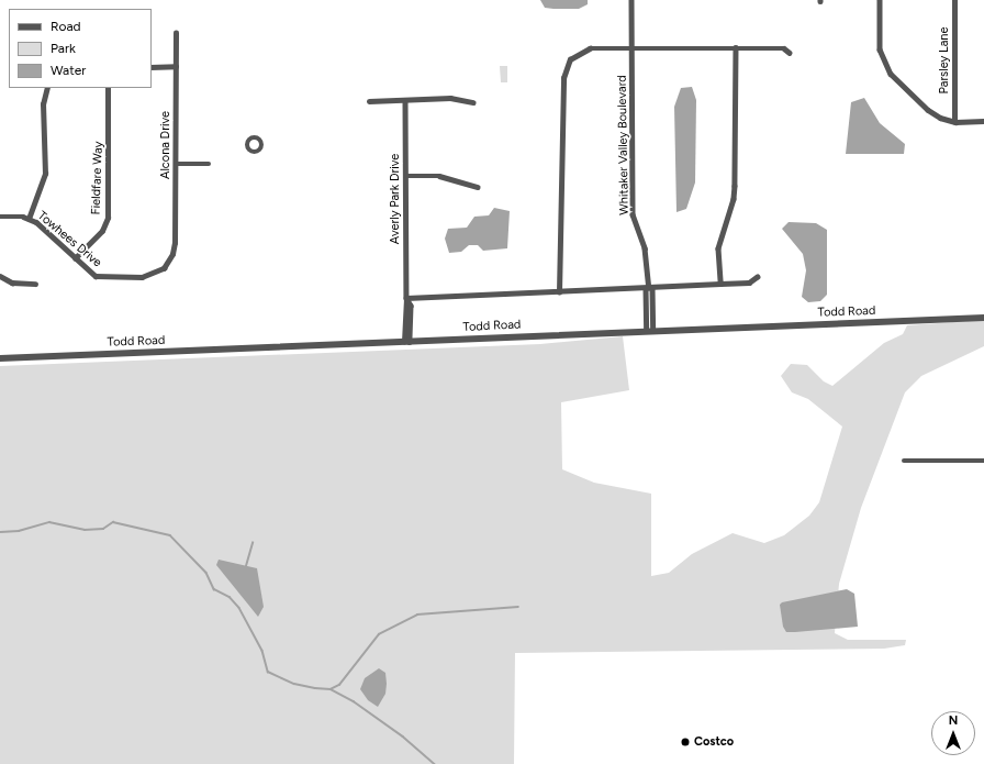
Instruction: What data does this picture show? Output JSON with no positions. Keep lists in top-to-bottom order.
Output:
{
  "streets": {
    "street": [
      "Parsley Lane",
      "Alcona Drive",
      "Whitaker Valley Boulevard",
      "Fieldfare Way",
      "Averly Park Drive",
      "Towhees Drive",
      "Todd Road"
    ]
  },
  "crossings": [
    ["Alcona Drive", "Towhees Drive"],
    ["Whitaker Valley Boulevard", "Todd Road"],
    ["Fieldfare Way", "Towhees Drive"],
    ["Averly Park Drive", "Todd Road"]
  ],
  "places": ["Costco"],
  "legend": ["Road", "Park", "Water"],
  "north": "top"
}
